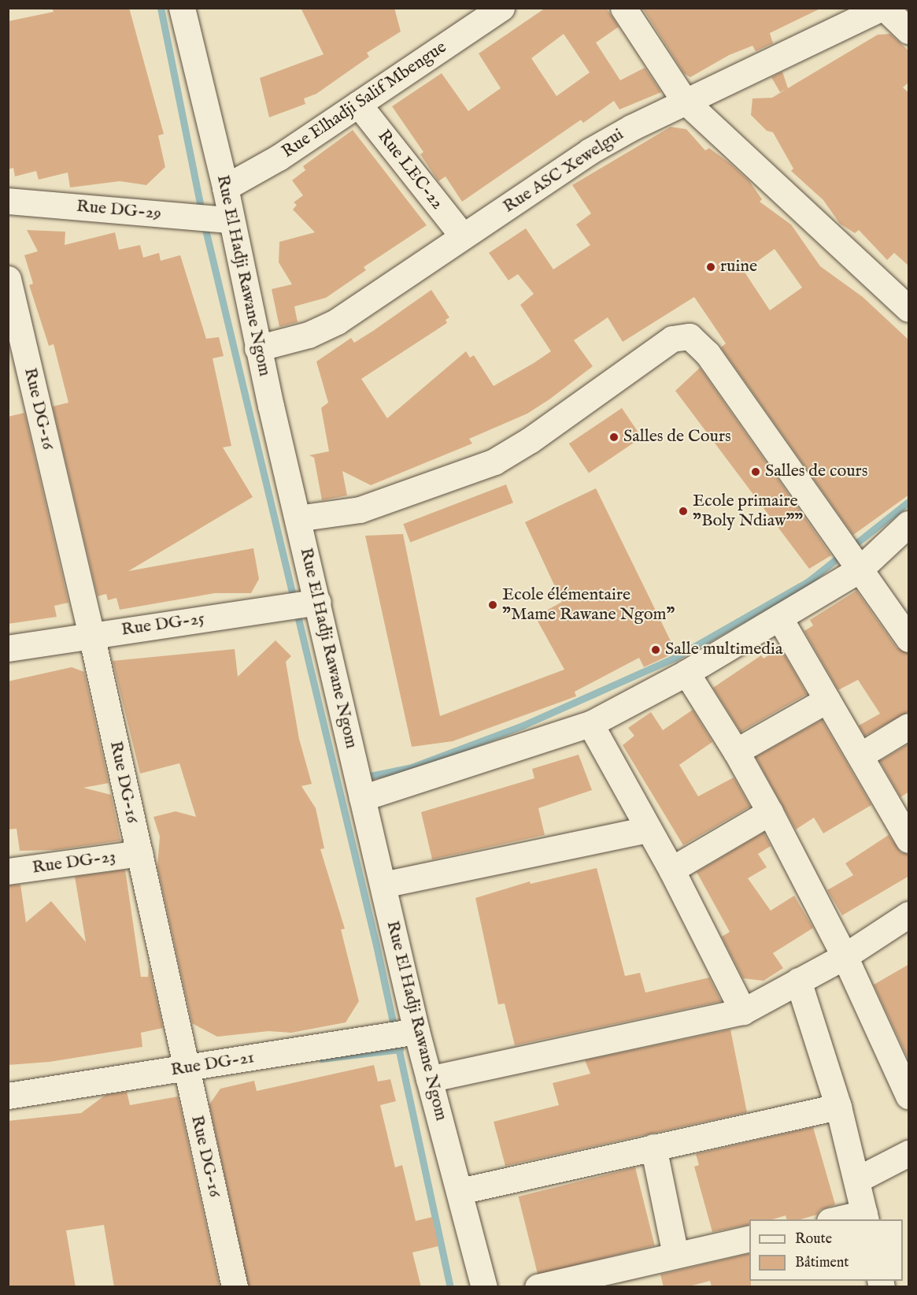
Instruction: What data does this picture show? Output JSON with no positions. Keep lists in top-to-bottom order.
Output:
{
  "streets": {
    "street": [
      "Rue Elhadji Salif Mbengue",
      "Rue LEC-22",
      "Rue ASC Xewelgui",
      "Rue DG-29",
      "Rue El Hadji Rawane Ngom",
      "Rue DG-16",
      "Rue DG-25",
      "Rue DG-23",
      "Rue DG-21"
    ]
  },
  "crossings": [
    ["Rue Elhadji Salif Mbengue", "Rue LEC-22"],
    ["Rue Elhadji Salif Mbengue", "Rue El Hadji Rawane Ngom"],
    ["Rue LEC-22", "Rue ASC Xewelgui"],
    ["Rue ASC Xewelgui", "Rue El Hadji Rawane Ngom"],
    ["Rue DG-29", "Rue El Hadji Rawane Ngom"],
    ["Rue El Hadji Rawane Ngom", "Rue DG-25"],
    ["Rue El Hadji Rawane Ngom", "Rue DG-21"],
    ["Rue DG-16", "Rue DG-25"],
    ["Rue DG-16", "Rue DG-23"],
    ["Rue DG-16", "Rue DG-21"]
  ],
  "places": [
    "ruine",
    "Salles de Cours",
    "Salles de cours",
    "Ecole primaire \"Boly Ndiaw\"\"",
    "Ecole élémentaire \"Mame Rawane Ngom\"",
    "Salle multimedia"
  ],
  "legend": ["Route", "Bâtiment"]
}
